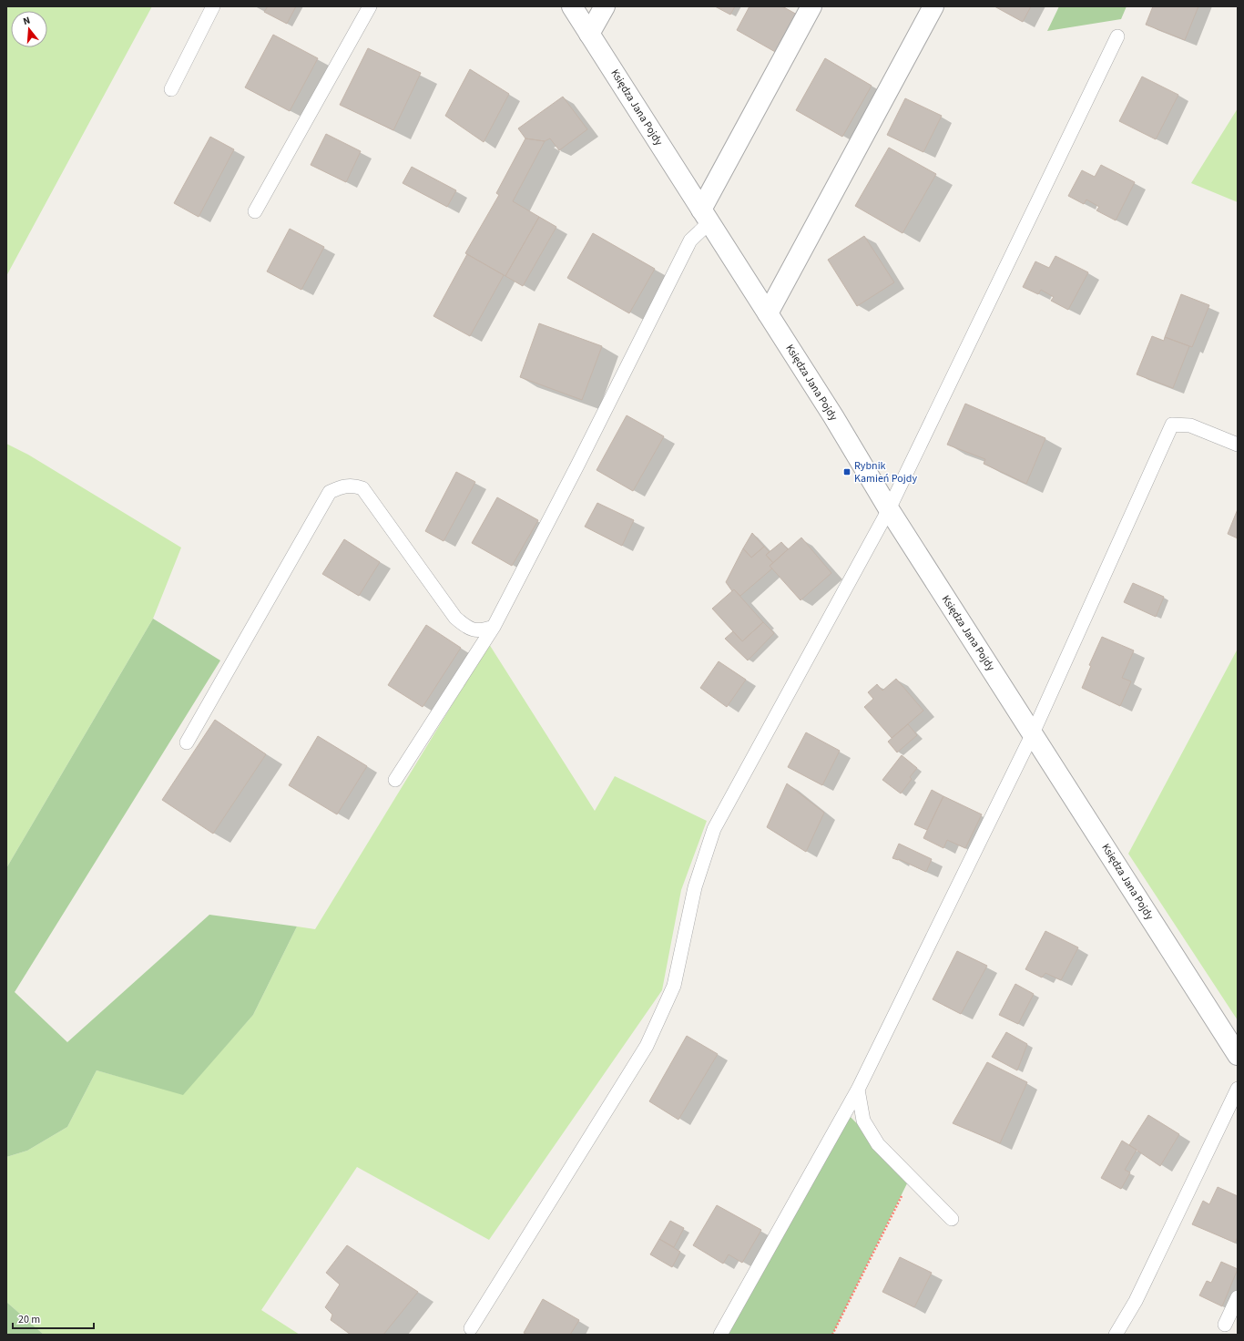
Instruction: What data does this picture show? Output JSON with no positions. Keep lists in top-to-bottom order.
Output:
{
  "streets": {
    "street": ["Księdza Jana Pojdy"]
  },
  "places": {
    "transit": ["Rybnik Kamień Pojdy"]
  },
  "scale_bar": "20 m",
  "north": "top"
}
